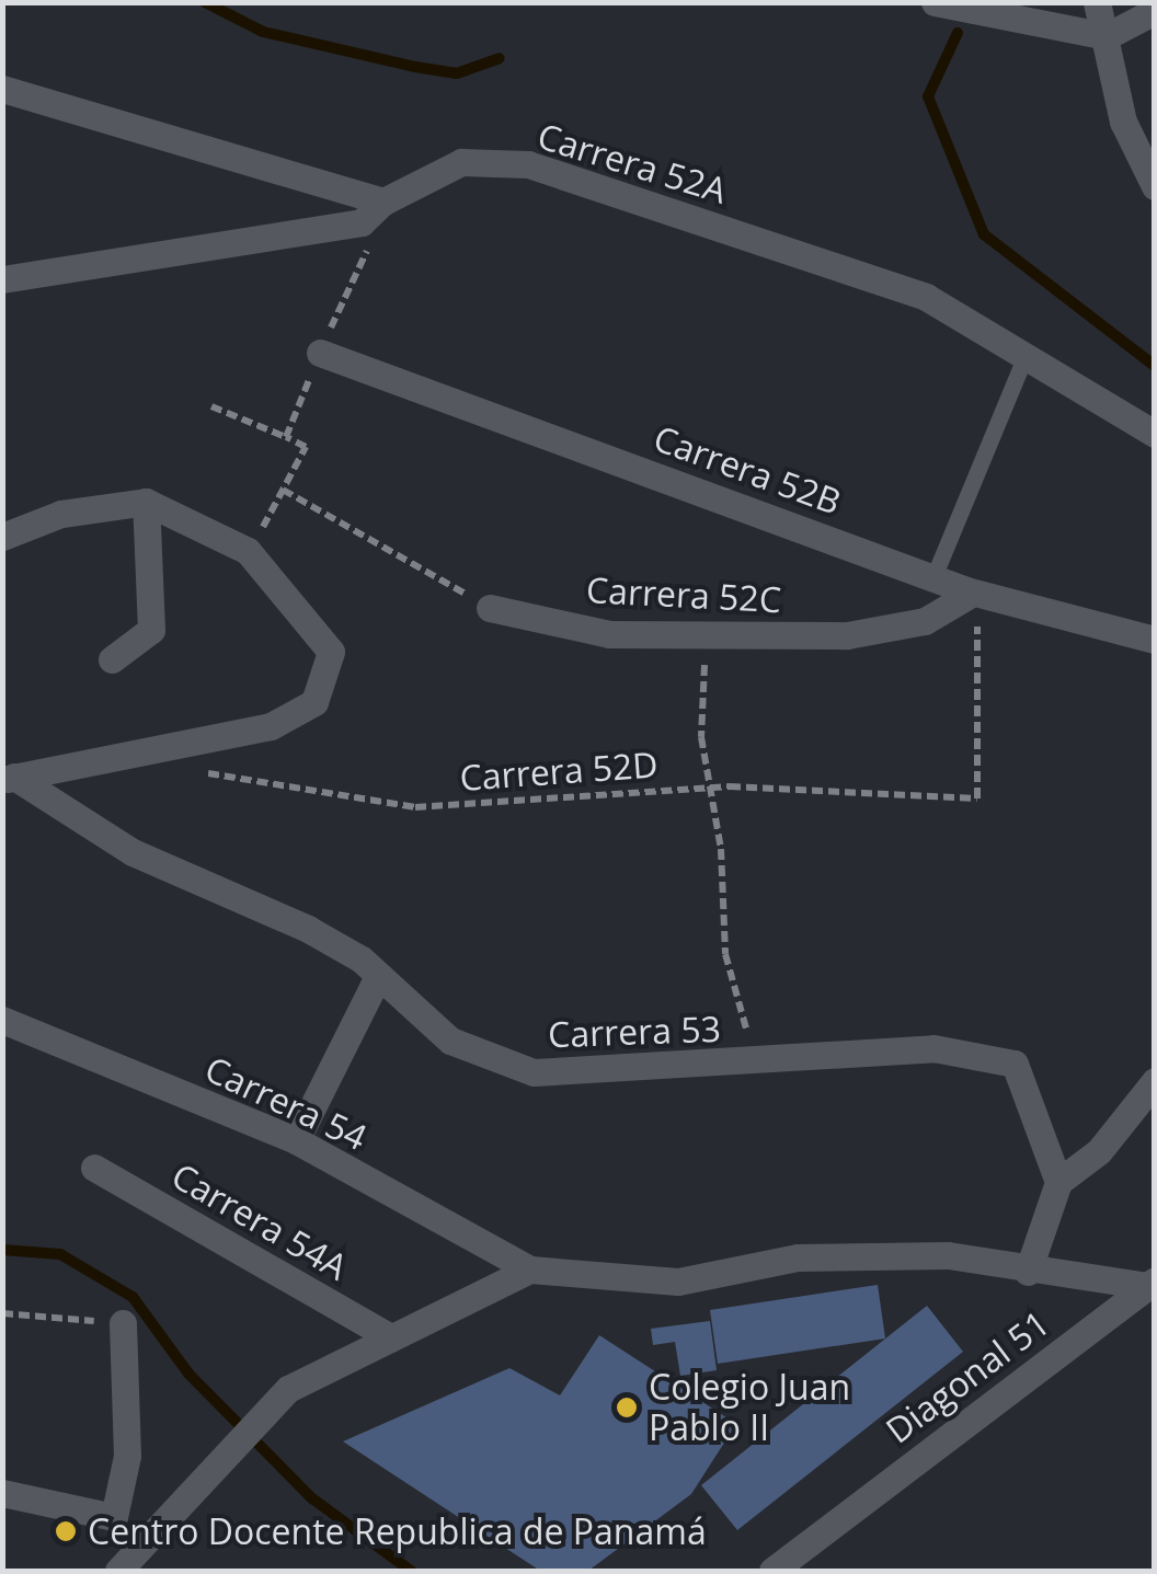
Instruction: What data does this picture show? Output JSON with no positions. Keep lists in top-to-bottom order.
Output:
{
  "streets": {
    "street": [
      "Carrera 52A",
      "Carrera 52B",
      "Carrera 52C",
      "Carrera 53",
      "Carrera 54",
      "Carrera 54A",
      "Diagonal 51"
    ],
    "path": ["Carrera 52D"]
  },
  "crossings": [
    ["Carrera 52B", "Carrera 52C"],
    ["Carrera 52B", "Carrera 52D"],
    ["Carrera 52C", "Carrera 52D"]
  ],
  "places": ["Colegio Juan Pablo II", "Centro Docente Republica de Panamá"]
}
